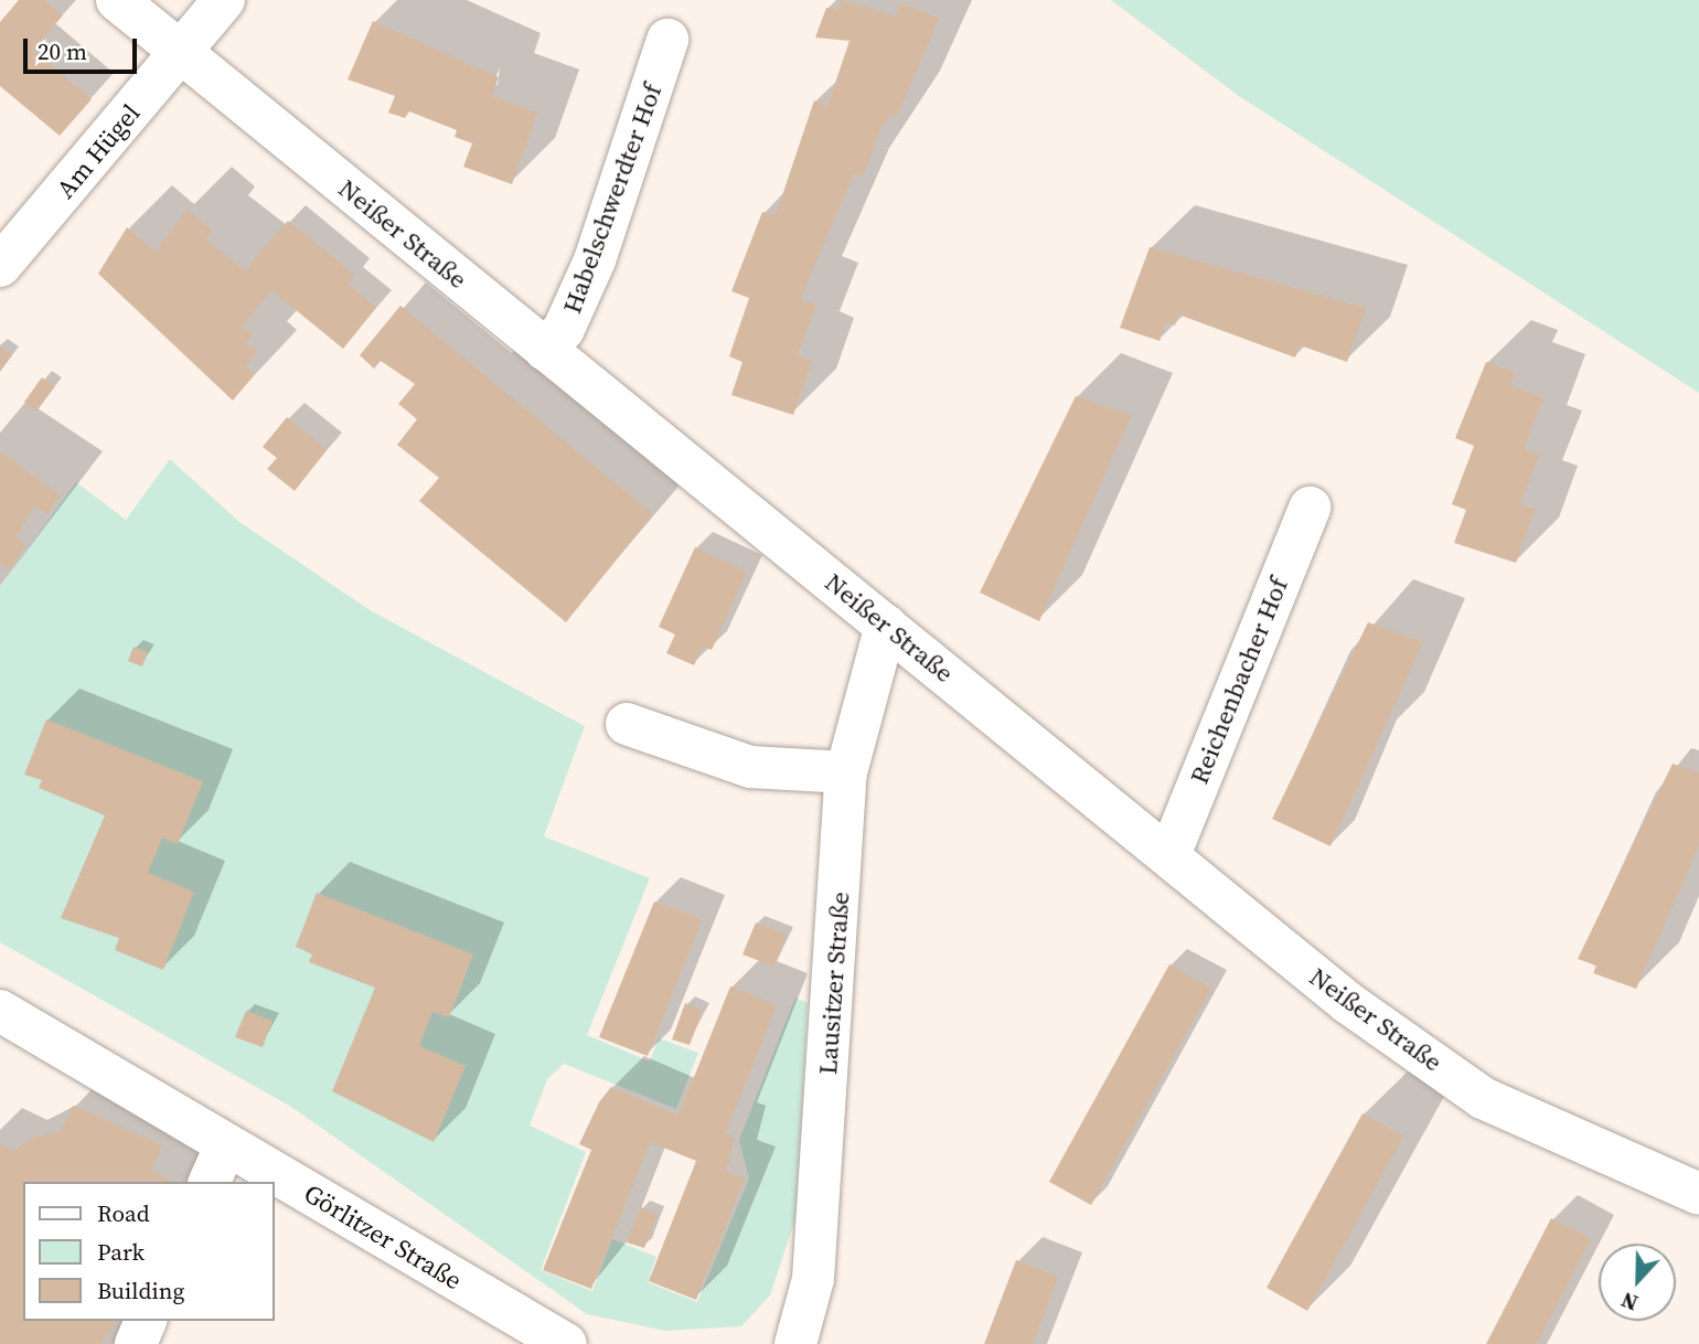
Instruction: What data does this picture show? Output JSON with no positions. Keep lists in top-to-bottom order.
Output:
{
  "streets": {
    "street": [
      "Am Hügel",
      "Habelschwerdter Hof",
      "Neißer Straße",
      "Reichenbacher Hof",
      "Lausitzer Straße",
      "Görlitzer Straße"
    ]
  },
  "crossings": [
    ["Am Hügel", "Neißer Straße"],
    ["Habelschwerdter Hof", "Neißer Straße"],
    ["Neißer Straße", "Reichenbacher Hof"],
    ["Neißer Straße", "Lausitzer Straße"]
  ],
  "legend": ["Road", "Park", "Building"],
  "scale_bar": "20 m",
  "north": "bottom"
}
